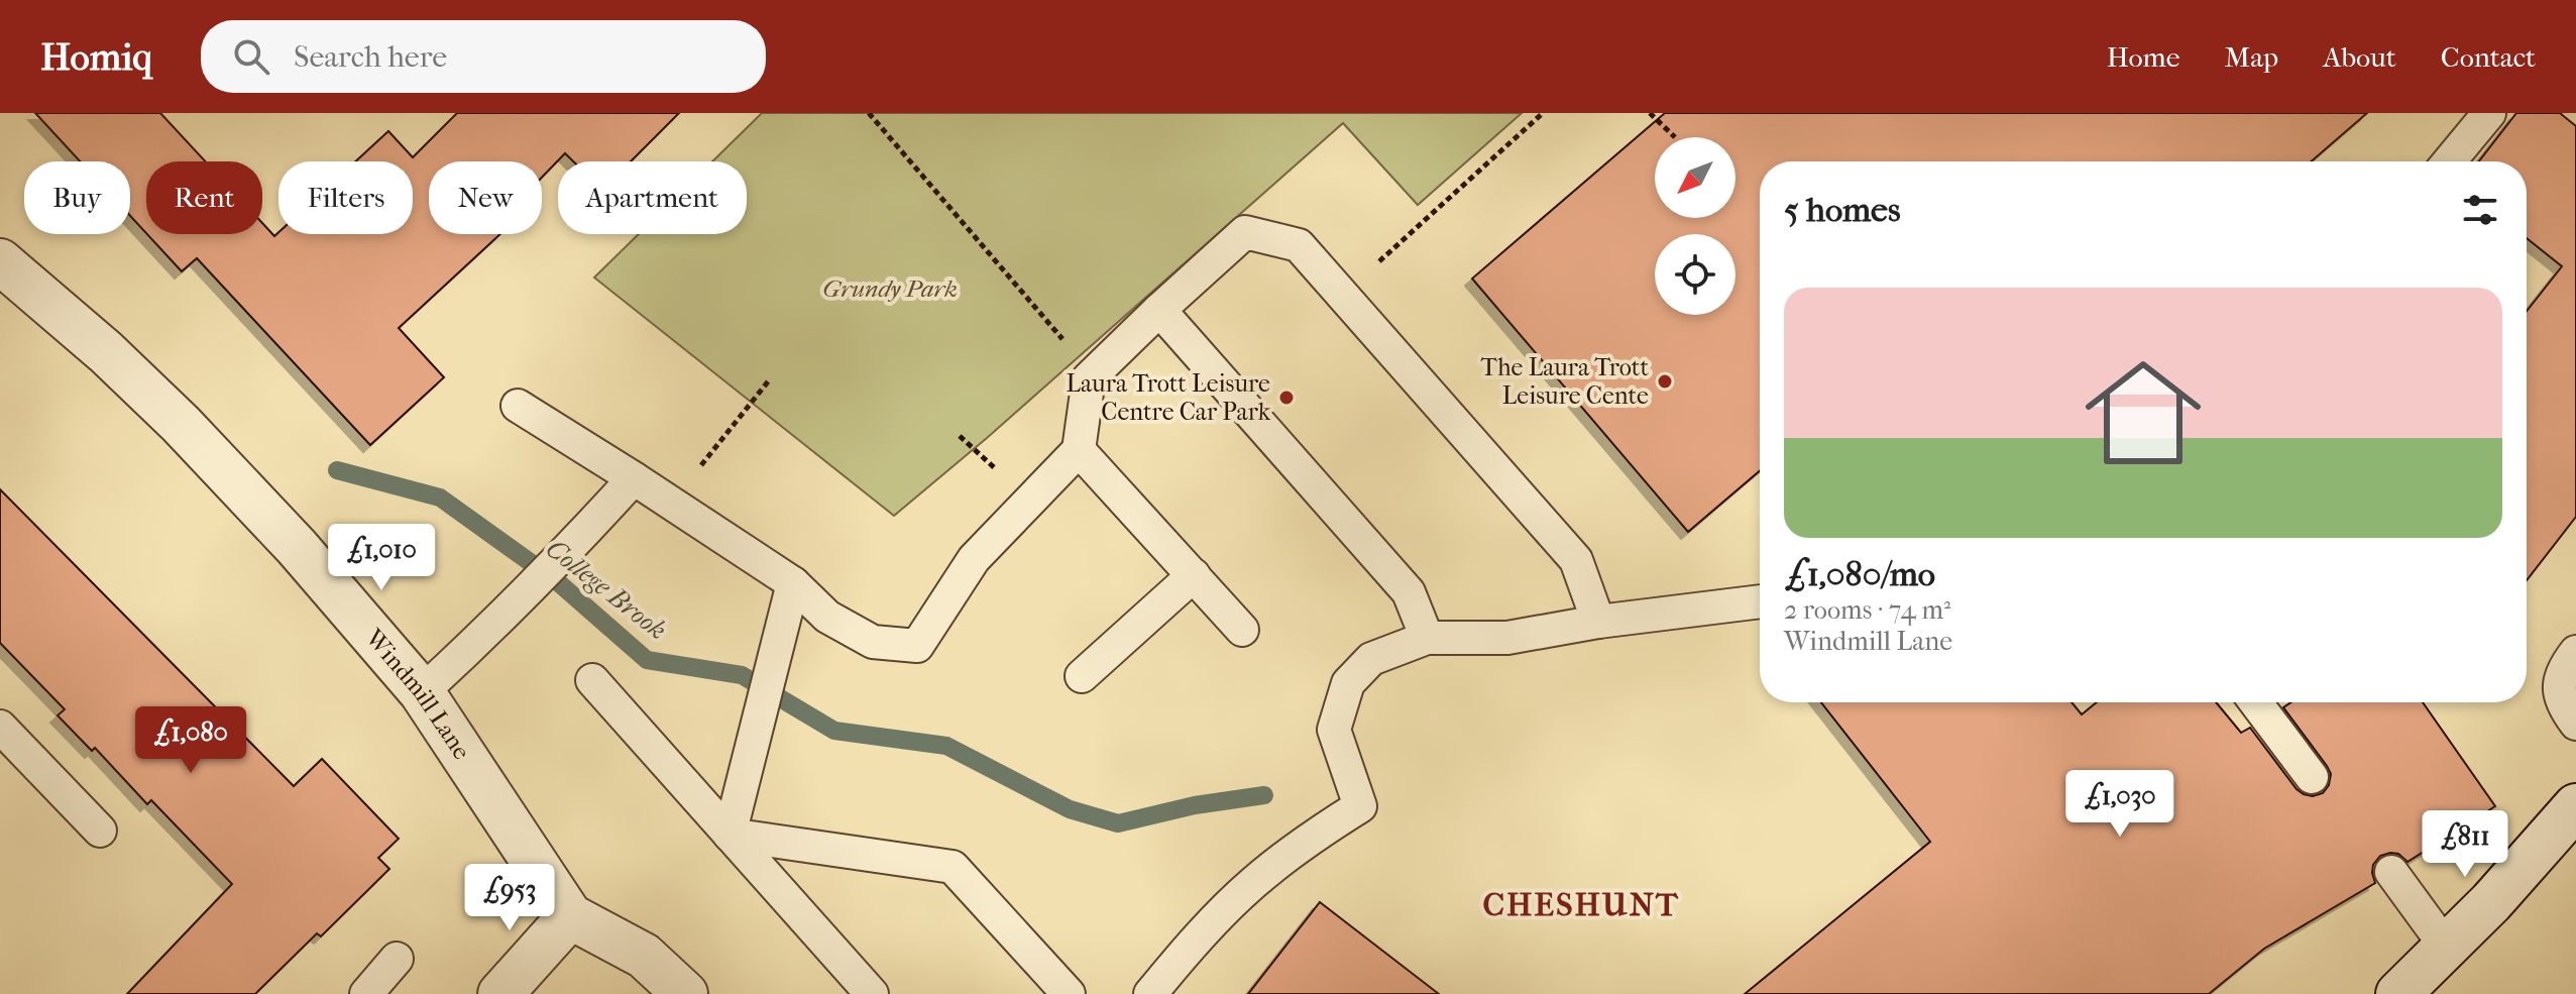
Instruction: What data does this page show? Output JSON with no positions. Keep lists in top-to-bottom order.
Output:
{
  "streets": {
    "street": ["Windmill Lane"]
  },
  "districts": ["CHESHUNT"],
  "water": ["College Brook"],
  "parks": ["Grundy Park"],
  "places": ["The Laura Trott Leisure Cente", "Laura Trott Leisure Centre Car Park"],
  "north": "bottom left",
  "page": {
    "header": "Homiq",
    "search": "Search here",
    "nav": [
      "Home",
      "Map",
      "About",
      "Contact"
    ],
    "chip": [
      "Buy",
      "Rent",
      "Filters",
      "New",
      "Apartment"
    ],
    "heading": "5 homes",
    "list": [
      {
        "name": "£1,080/mo",
        "note": "2 rooms · 74 m² · Windmill Lane"
      }
    ],
    "price": [
      "£1,010",
      "£1,080",
      "£1,030",
      "£811",
      "£953"
    ]
  }
}
